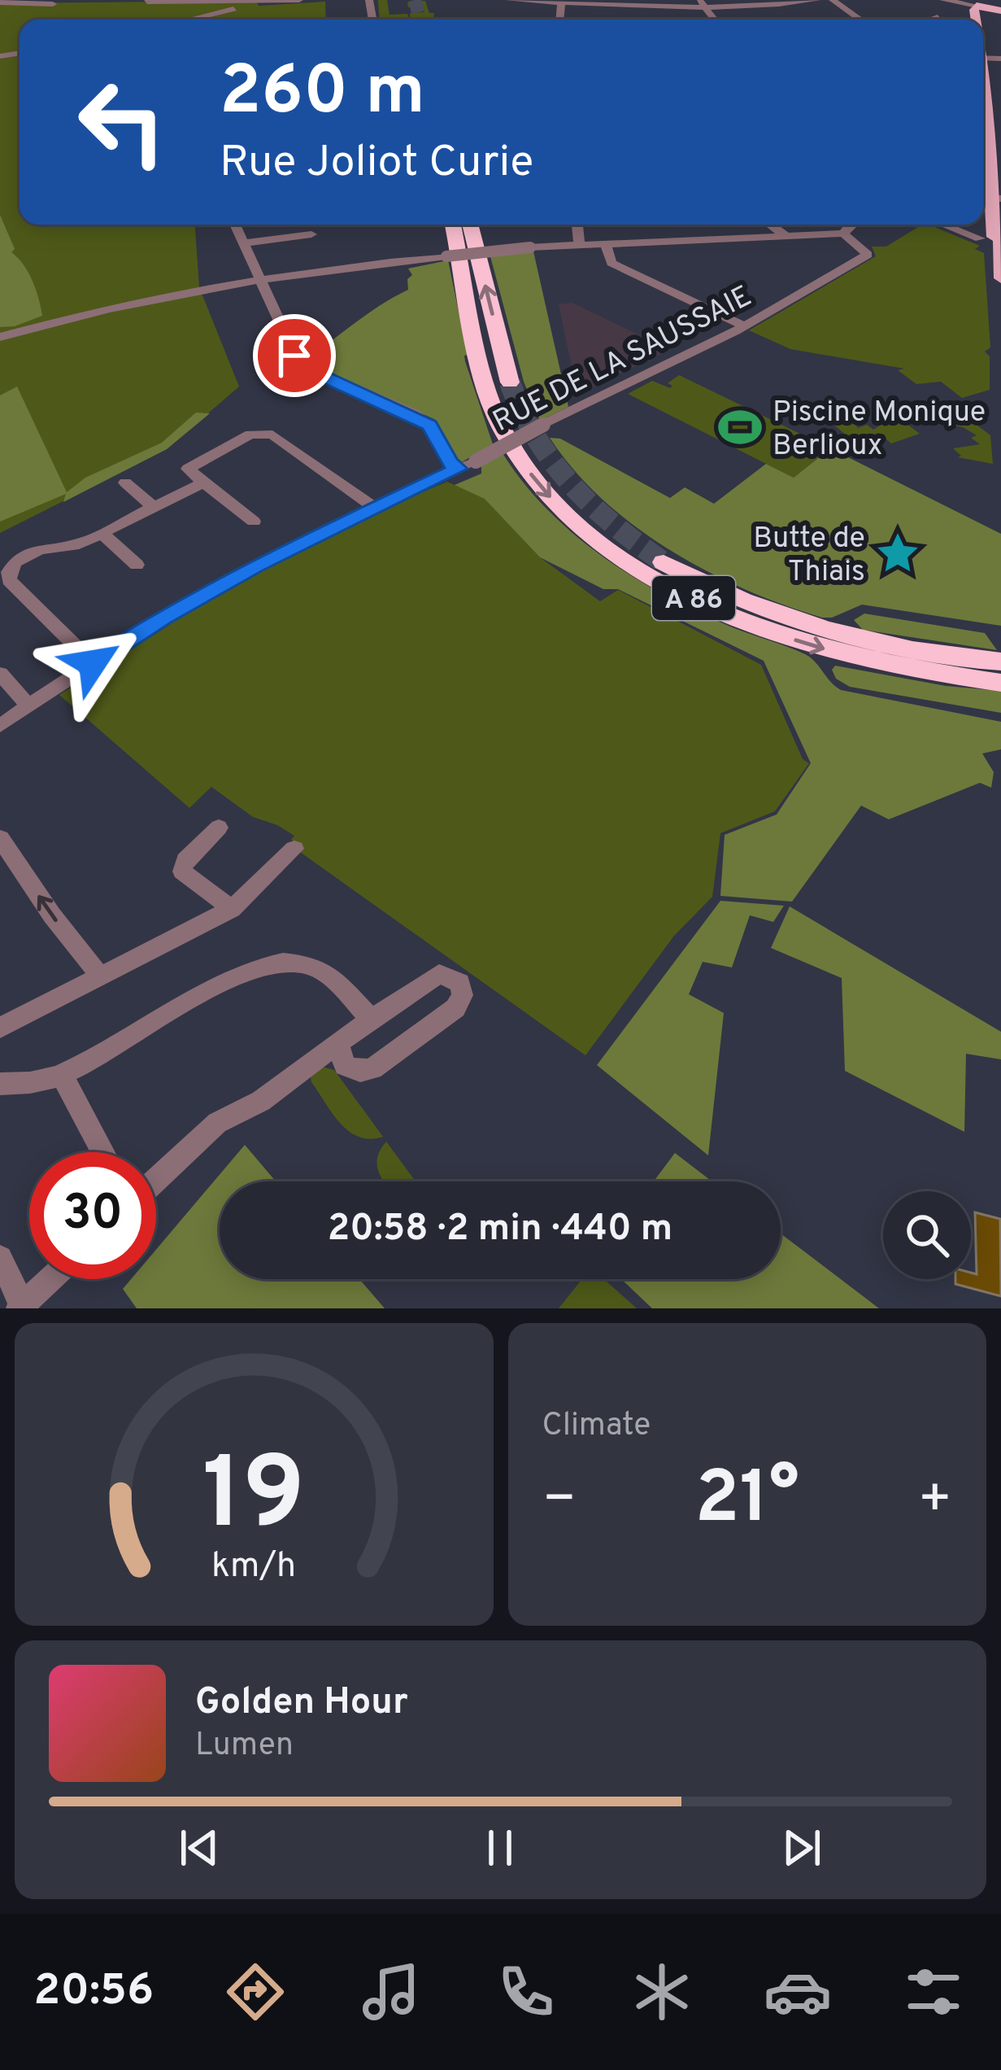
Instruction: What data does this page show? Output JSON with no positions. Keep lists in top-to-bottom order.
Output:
{
  "streets": {
    "highway": ["A 86"],
    "street": ["RUE DE LA SAUSSAIE"]
  },
  "places": {
    "sports": ["Piscine Monique Berlioux"],
    "place": ["Butte de Thiais"]
  },
  "page": {
    "turn": ["260 m", "Rue Joliot Curie"],
    "limit": "30",
    "trip": "20:58 · 2 min · 440 m",
    "tile": "Climate",
    "heat": ["−", "21°", "+"],
    "song": ["Golden Hour", "Lumen"],
    "tabs": "20:56",
    "gauge": ["19", "km/h"]
  }
}
